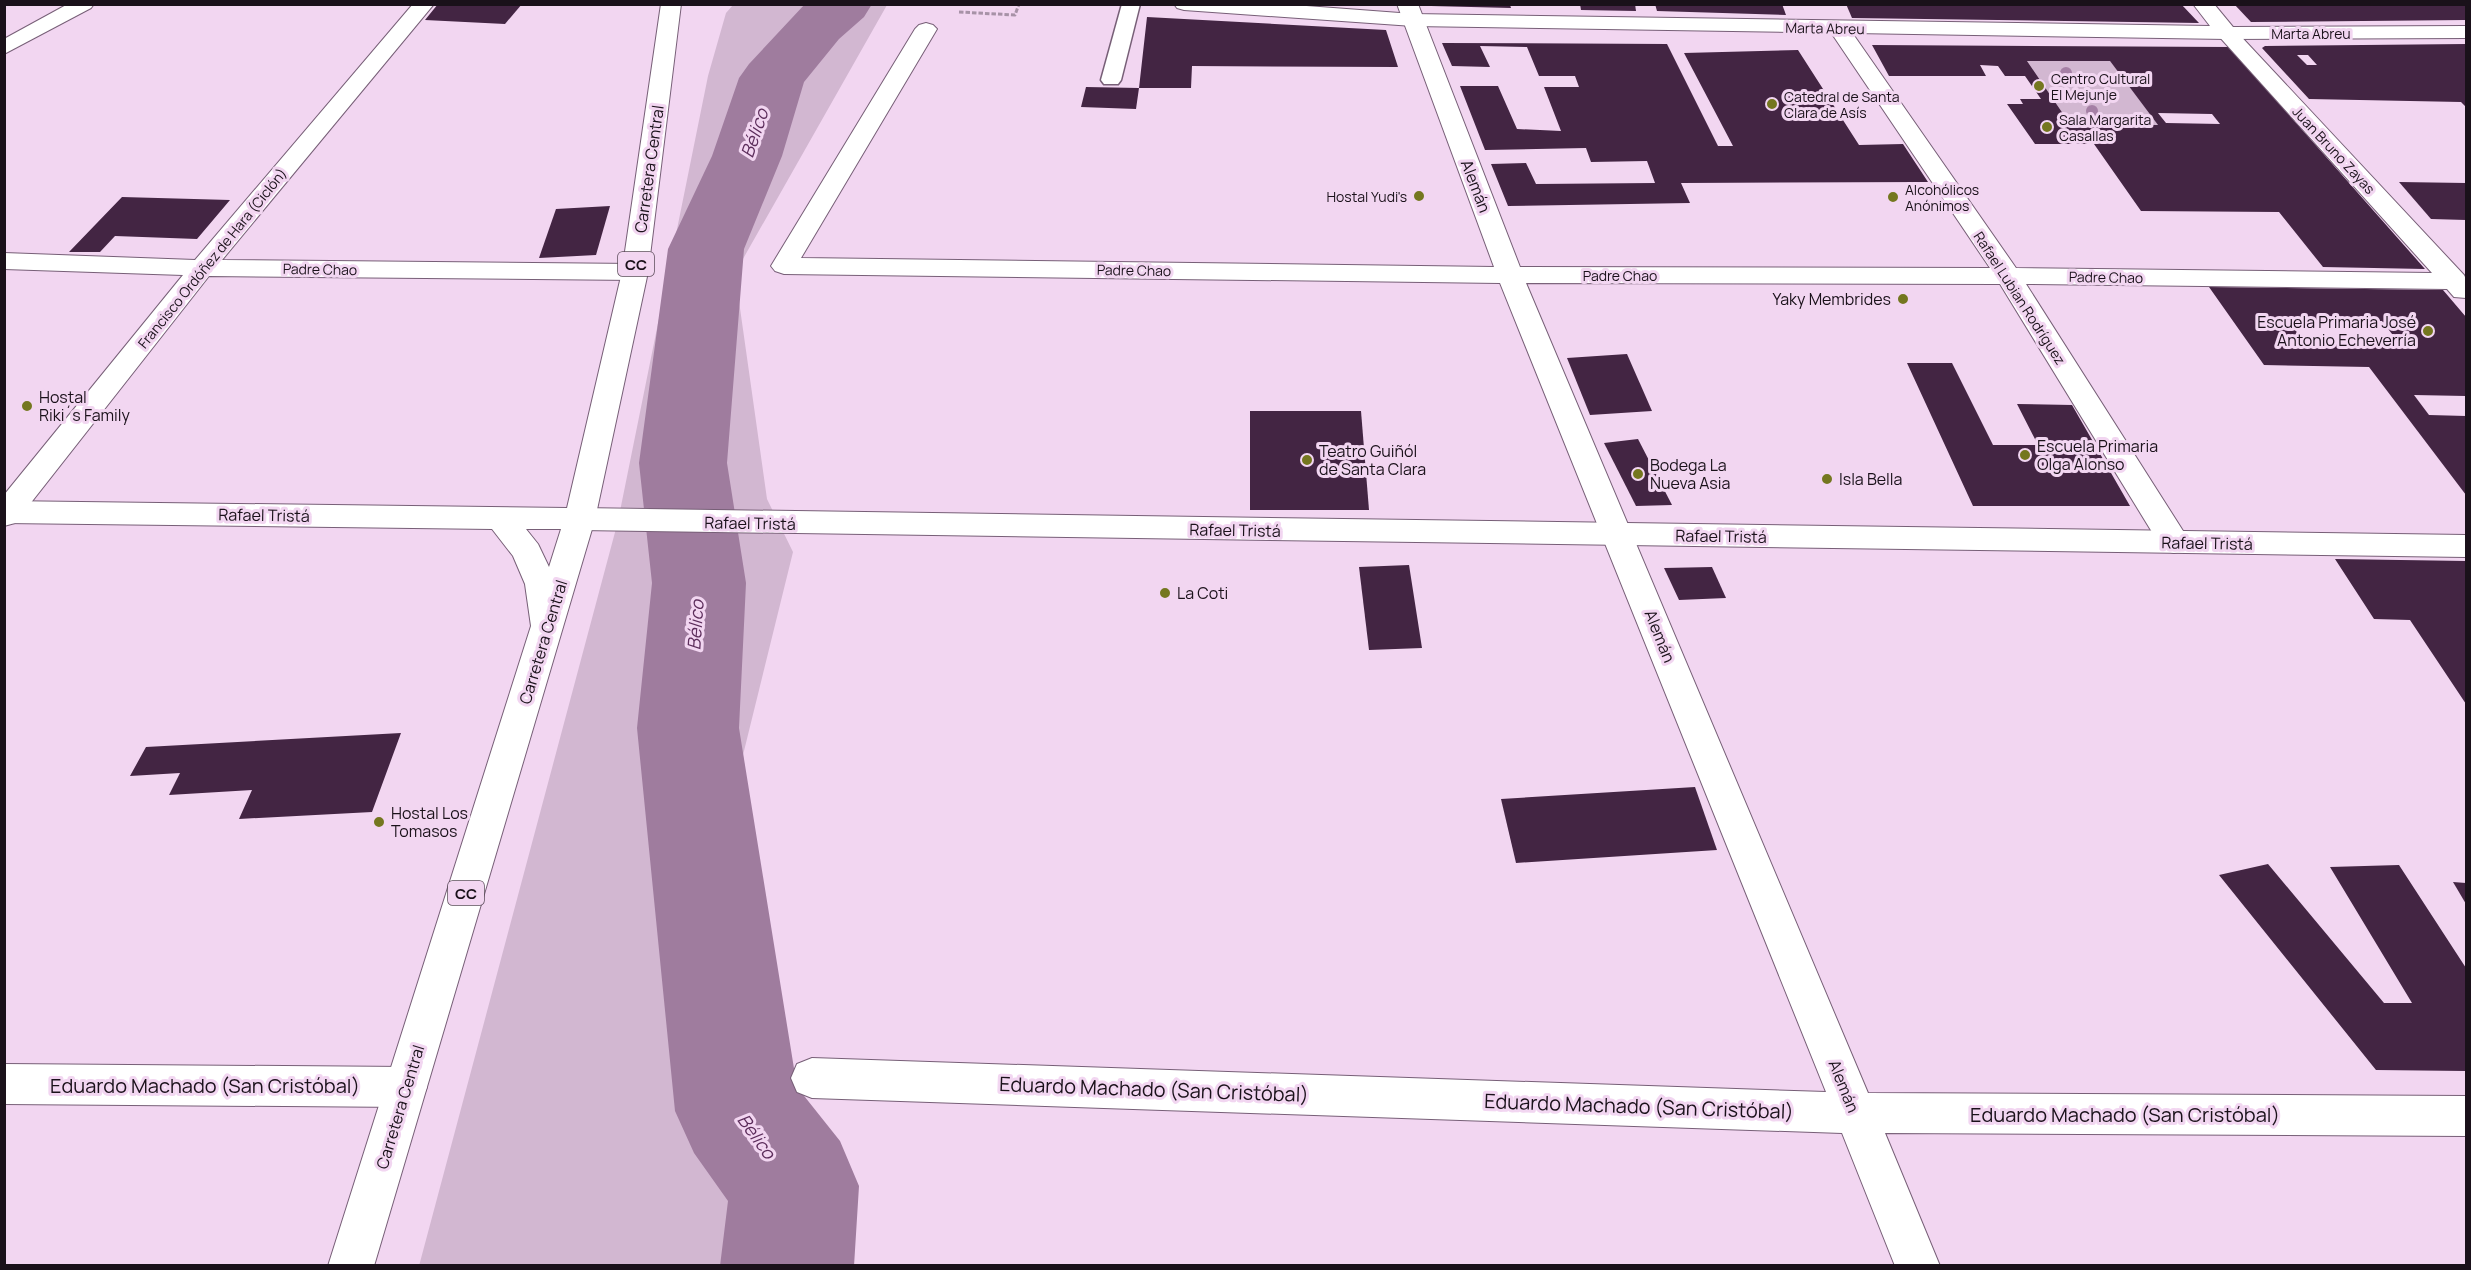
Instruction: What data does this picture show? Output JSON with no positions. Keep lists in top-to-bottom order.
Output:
{
  "streets": {
    "street": [
      "Marta Abreu",
      "Juan Bruno Zayas",
      "Carretera Central",
      "Alemán",
      "Francisco Ordóñez de Hara (Ciclón)",
      "CC",
      "Padre Chao",
      "Rafael Lubian Rodríguez",
      "Rafael Tristá",
      "Eduardo Machado (San Cristóbal)"
    ]
  },
  "crossings": [
    ["Marta Abreu", "Juan Bruno Zayas"],
    ["Marta Abreu", "Alemán"],
    ["Marta Abreu", "Rafael Lubian Rodríguez"],
    ["Juan Bruno Zayas", "Padre Chao"],
    ["Carretera Central", "Padre Chao"],
    ["Carretera Central", "Rafael Tristá"],
    ["Carretera Central", "Eduardo Machado (San Cristóbal)"],
    ["Alemán", "Padre Chao"],
    ["Alemán", "Rafael Tristá"],
    ["Alemán", "Eduardo Machado (San Cristóbal)"],
    ["Francisco Ordóñez de Hara (Ciclón)", "Padre Chao"],
    ["Francisco Ordóñez de Hara (Ciclón)", "Rafael Tristá"],
    ["Padre Chao", "Rafael Lubian Rodríguez"],
    ["Rafael Lubian Rodríguez", "Rafael Tristá"]
  ],
  "water": ["Bélico"],
  "places": [
    "Centro Cultural El Mejunje",
    "Catedral de Santa Clara de Asís",
    "Sala Margarita Casallas",
    "Hostal Yudi's",
    "Alcohólicos Anónimos",
    "Yaky Membrides",
    "Escuela Primaria José Antonio Echeverría",
    "Hostal Riki´s Family",
    "Escuela Primaria Olga Alonso",
    "Teatro Guiñól de Santa Clara",
    "Bodega La Nueva Asia",
    "Isla Bella",
    "La Coti",
    "Hostal Los Tomasos"
  ]
}
